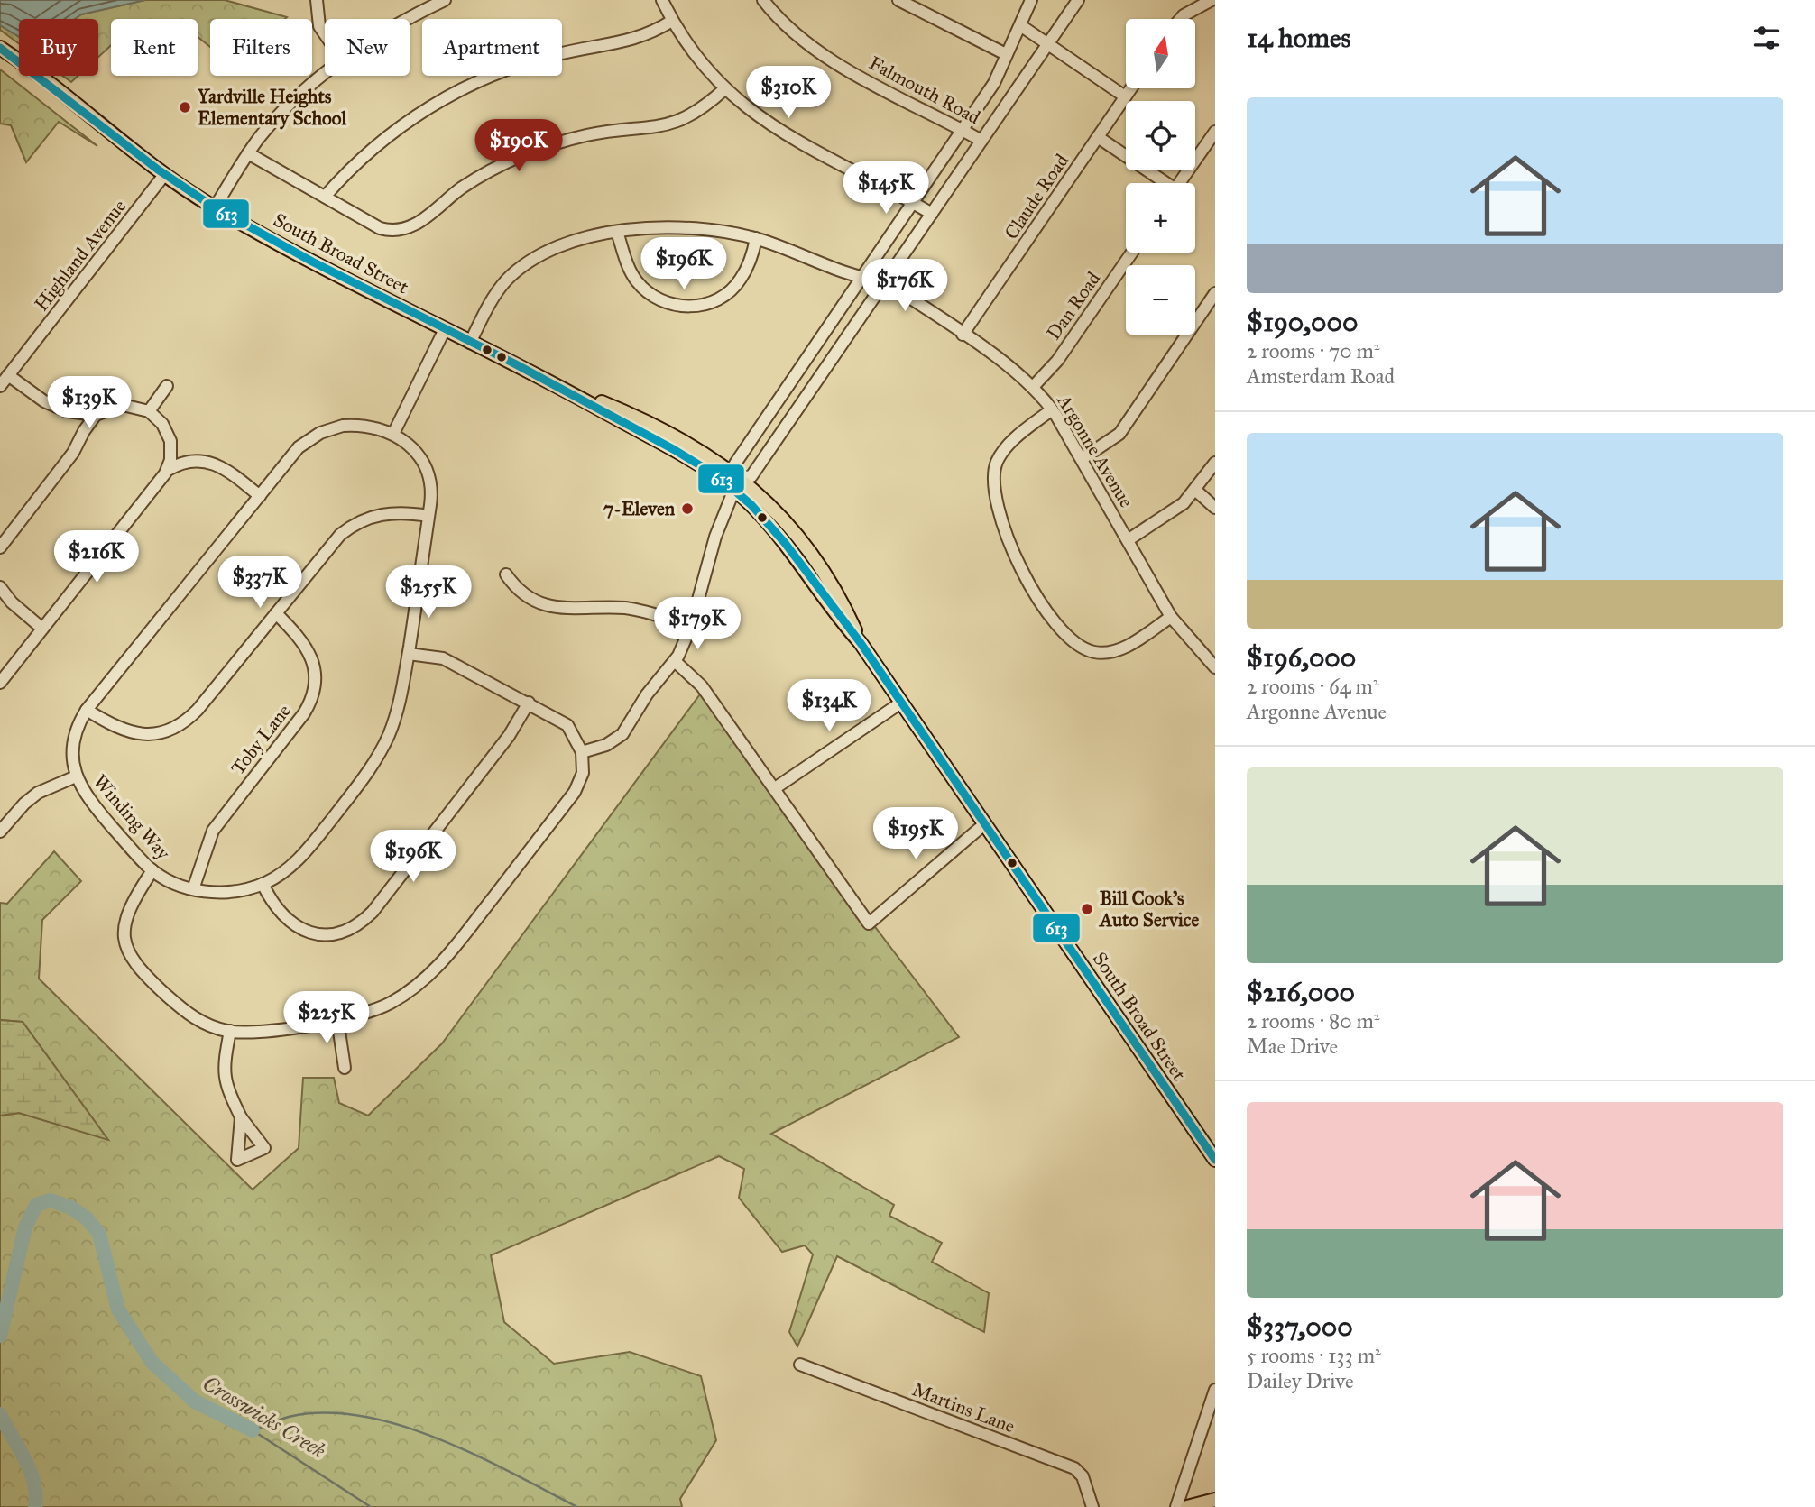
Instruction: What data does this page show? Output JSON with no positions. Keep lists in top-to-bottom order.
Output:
{
  "streets": {
    "main road": ["South Broad Street"],
    "street": [
      "Falmouth Road",
      "Claude Road",
      "Highland Avenue",
      "Dan Road",
      "Argonne Avenue",
      "Toby Lane",
      "Winding Way",
      "Martins Lane"
    ]
  },
  "crossings": [
    ["Claude Road", "Argonne Avenue"],
    ["South Broad Street", "Highland Avenue"],
    ["Dan Road", "Argonne Avenue"],
    ["Toby Lane", "Winding Way"]
  ],
  "water": ["Crosswicks Creek"],
  "places": ["Yardville Heights Elementary School", "7-Eleven", "Bill Cook's Auto Service"],
  "lines": ["transit line 613"],
  "north": "top",
  "page": {
    "heading": "14 homes",
    "map_buttons": ["+", "−"],
    "chip": [
      "Buy",
      "Rent",
      "Filters",
      "New",
      "Apartment"
    ],
    "price": [
      "$310K",
      "$190K",
      "$145K",
      "$196K",
      "$176K",
      "$139K",
      "$216K",
      "$337K",
      "$255K",
      "$179K",
      "$134K",
      "$195K",
      "$196K",
      "$225K"
    ],
    "list": [
      {
        "name": "$190,000",
        "note": "2 rooms · 70 m² · Amsterdam Road"
      },
      {
        "name": "$196,000",
        "note": "2 rooms · 64 m² · Argonne Avenue"
      },
      {
        "name": "$216,000",
        "note": "2 rooms · 80 m² · Mae Drive"
      },
      {
        "name": "$337,000",
        "note": "5 rooms · 133 m² · Dailey Drive"
      }
    ]
  }
}
